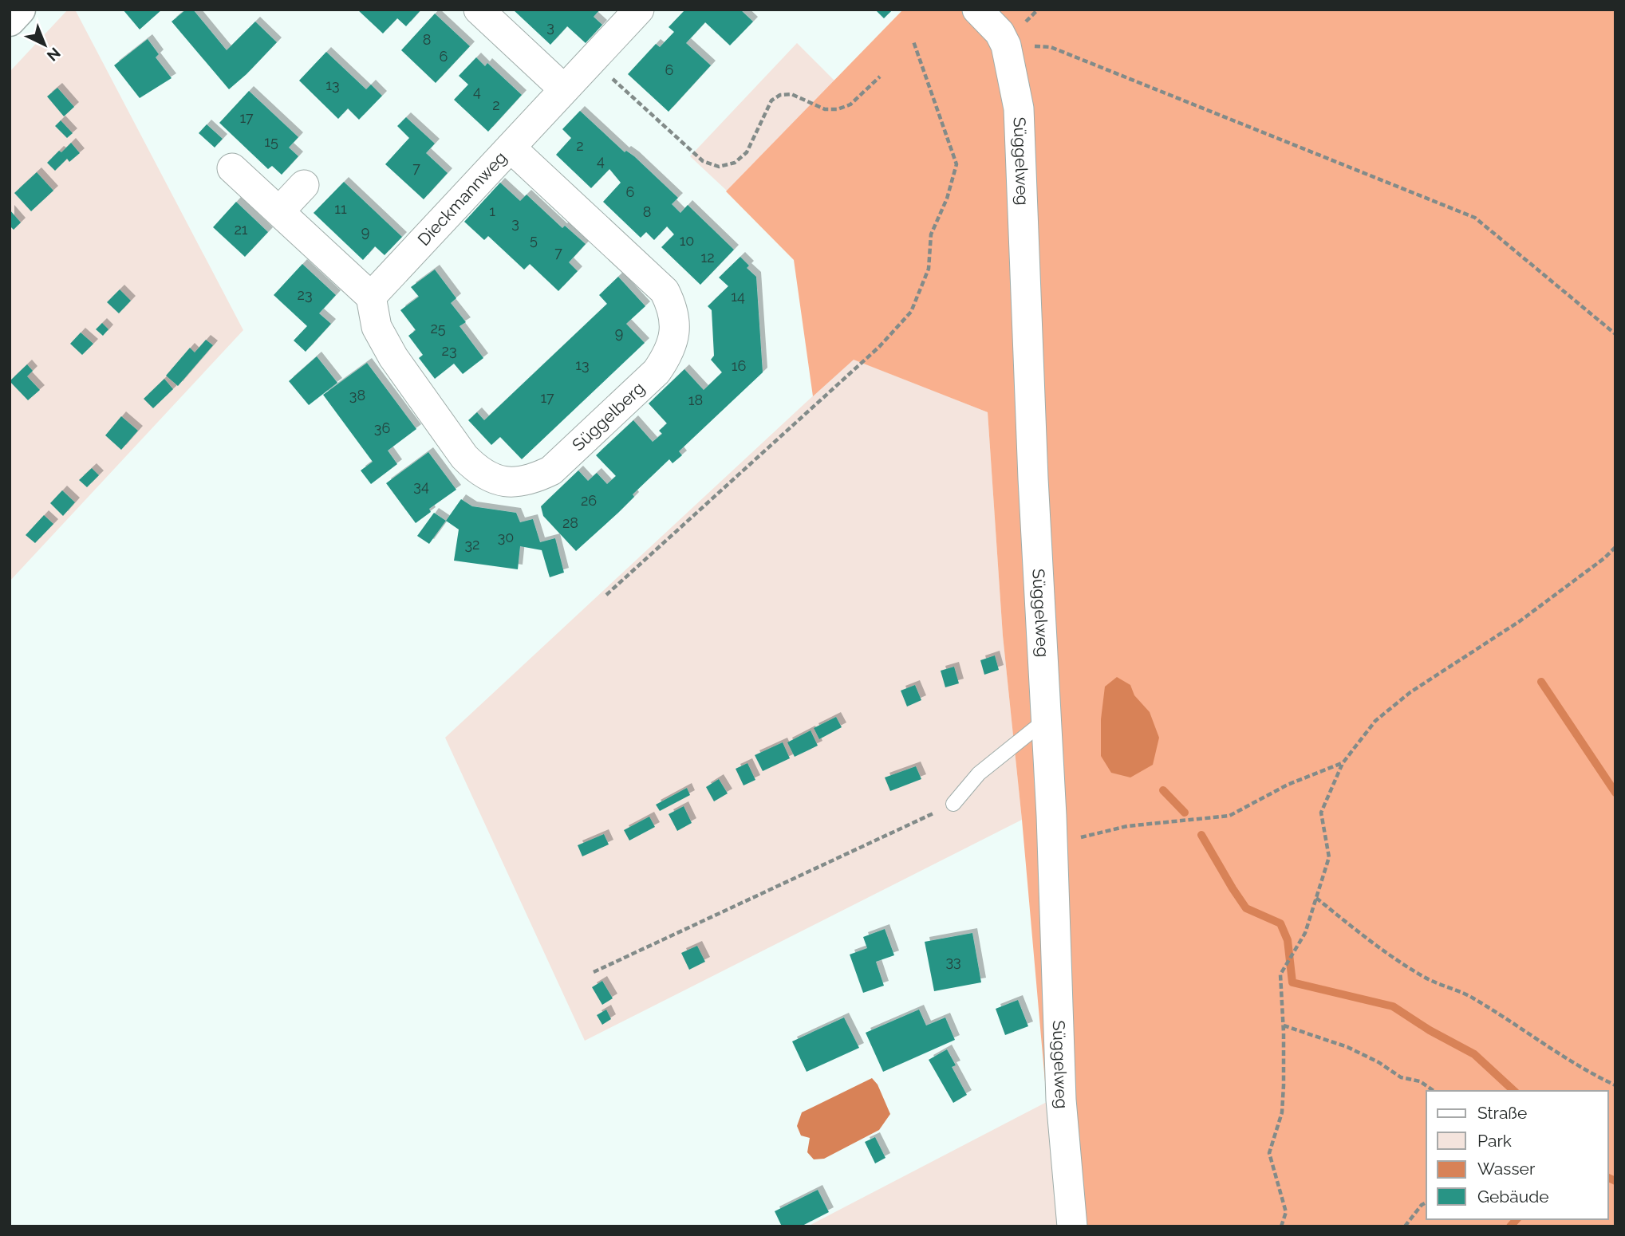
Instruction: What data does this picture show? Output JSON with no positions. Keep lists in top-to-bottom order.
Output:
{
  "streets": {
    "street": ["Süggelweg", "Dieckmannweg", "Süggelberg"]
  },
  "crossings": [
    ["Dieckmannweg", "Süggelberg"]
  ],
  "house_numbers": [
    "3",
    "8",
    "6",
    "6",
    "13",
    "4",
    "2",
    "17",
    "15",
    "2",
    "4",
    "7",
    "6",
    "11",
    "1",
    "8",
    "3",
    "21",
    "9",
    "5",
    "10",
    "7",
    "12",
    "23",
    "14",
    "25",
    "9",
    "23",
    "13",
    "16",
    "38",
    "17",
    "18",
    "36",
    "34",
    "26",
    "28",
    "30",
    "32",
    "33"
  ],
  "legend": [
    "Straße",
    "Park",
    "Wasser",
    "Gebäude"
  ],
  "north": "bottom right"
}
